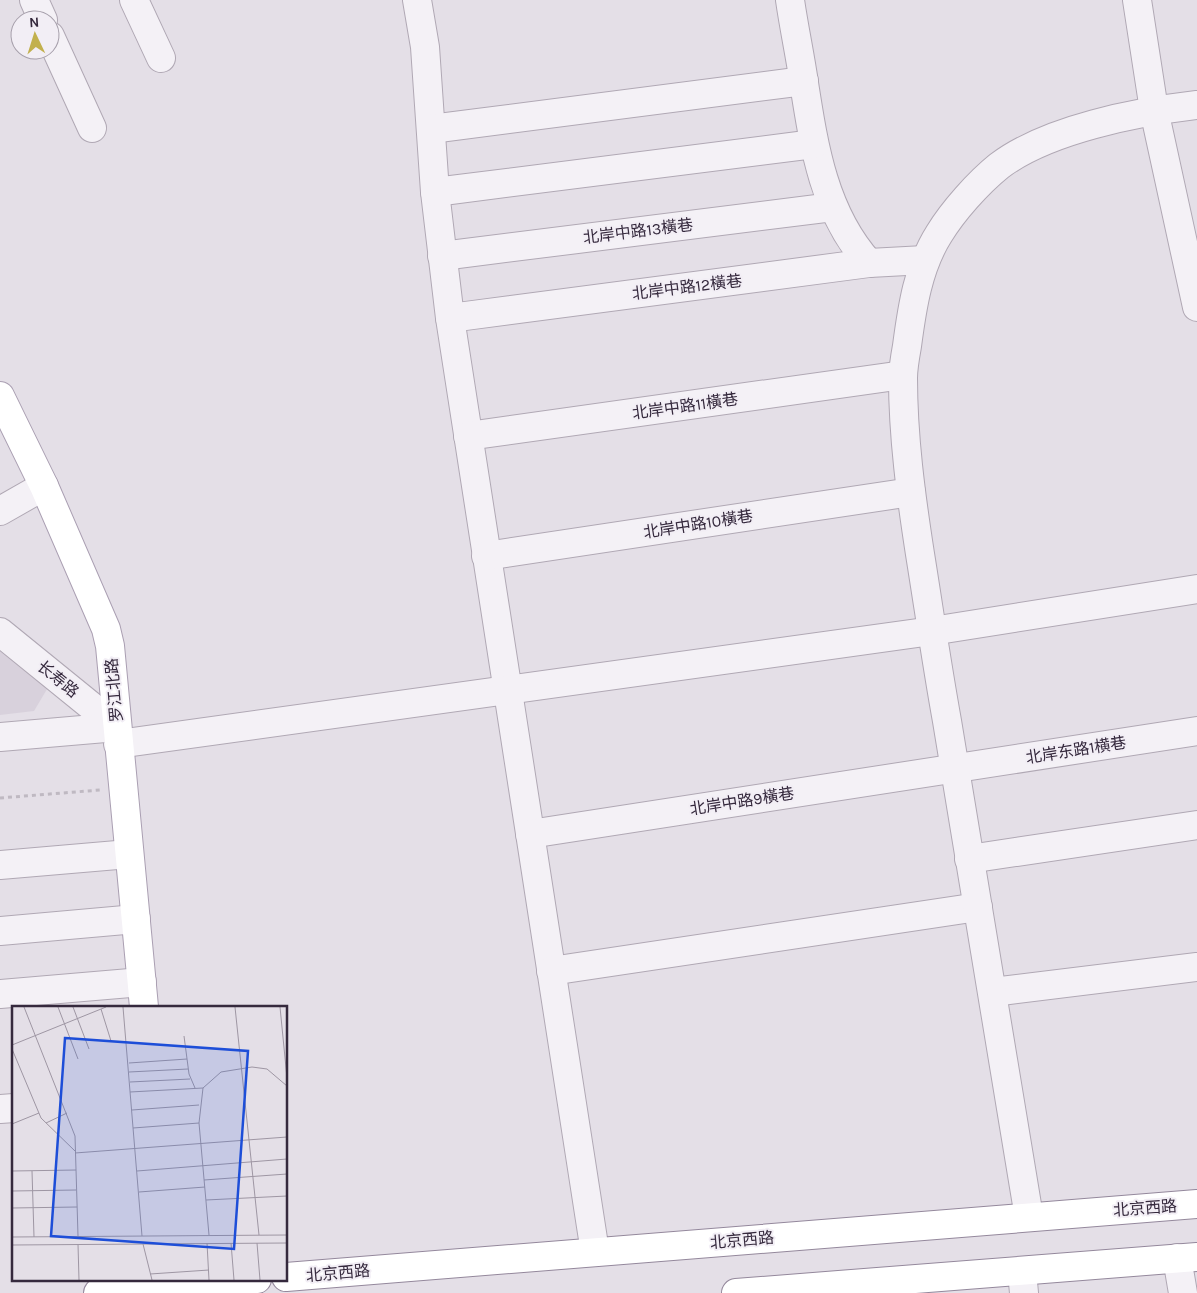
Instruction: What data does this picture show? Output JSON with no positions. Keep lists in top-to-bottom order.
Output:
{
  "streets": {
    "main road": ["罗江北路", "北京西路"],
    "street": [
      "北岸中路13橫巷",
      "北岸中路12橫巷",
      "北岸中路11橫巷",
      "北岸中路10橫巷",
      "长寿路",
      "北岸东路1横巷",
      "北岸中路9橫巷"
    ]
  },
  "crossings": [
    ["长寿路", "罗江北路"],
    ["北岸东路1横巷", "北岸中路9橫巷"]
  ],
  "north": "top"
}
